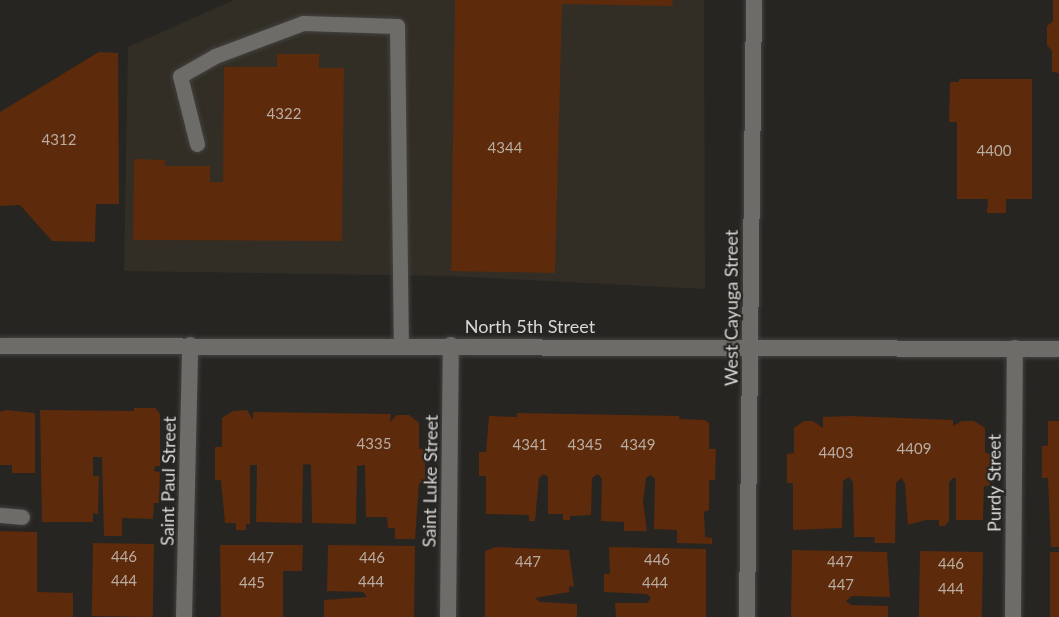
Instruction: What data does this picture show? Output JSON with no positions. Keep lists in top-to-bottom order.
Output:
{
  "streets": {
    "street": [
      "West Cayuga Street",
      "North 5th Street",
      "Saint Paul Street",
      "Saint Luke Street",
      "Purdy Street"
    ]
  },
  "crossings": [
    ["West Cayuga Street", "North 5th Street"],
    ["North 5th Street", "Saint Paul Street"],
    ["North 5th Street", "Saint Luke Street"],
    ["North 5th Street", "Purdy Street"]
  ],
  "house_numbers": [
    "4322",
    "4312",
    "4344",
    "4400",
    "4335",
    "4341",
    "4345",
    "4349",
    "4409",
    "4403",
    "446",
    "447",
    "446",
    "446",
    "447",
    "447",
    "446",
    "444",
    "444",
    "445",
    "444",
    "447",
    "444"
  ]
}
